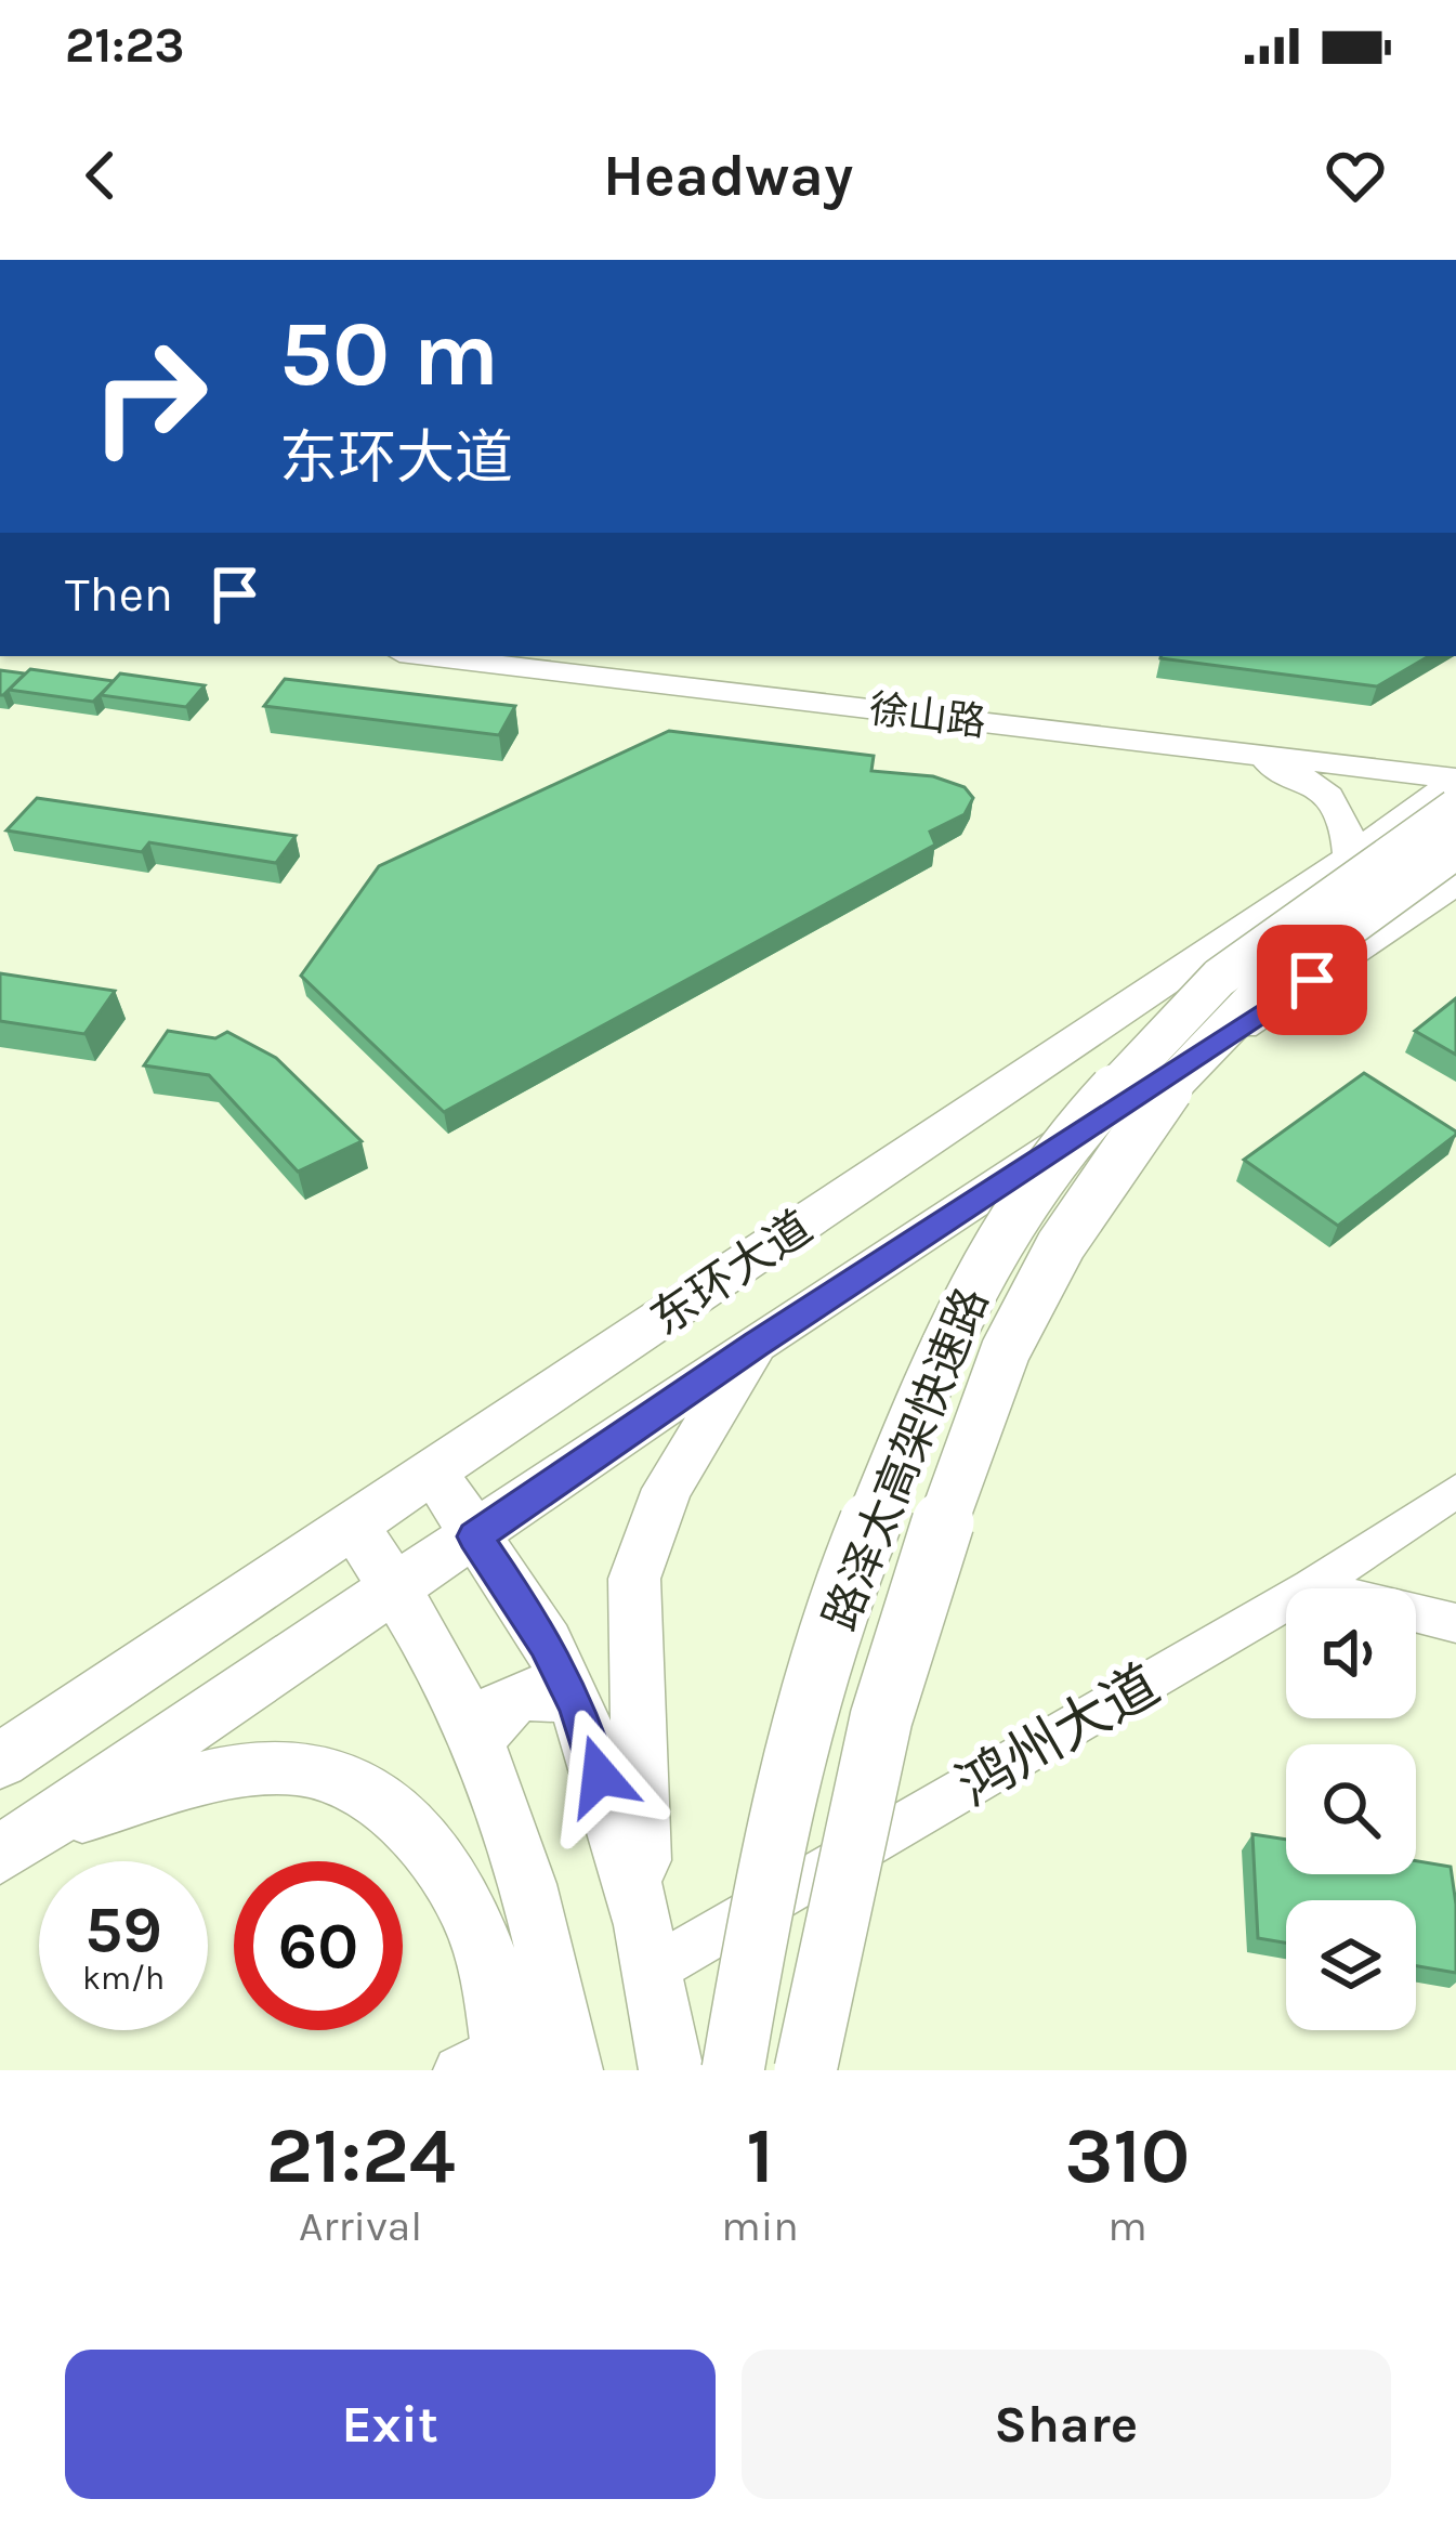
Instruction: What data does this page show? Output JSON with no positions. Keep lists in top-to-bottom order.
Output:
{
  "streets": {
    "highway": ["路泽太高架快速路"],
    "main road": ["徐山路", "东环大道"],
    "street": ["鸿州大道"]
  },
  "crossings": [
    ["徐山路", "东环大道"]
  ],
  "page": {
    "status": "21:23",
    "header": "Headway",
    "turn": ["50 m", "东环大道"],
    "then": "Then",
    "speed": "59 km/h",
    "limit": "60",
    "eta": [
      "21:24",
      "Arrival",
      "1",
      "min",
      "310",
      "m"
    ],
    "buttons": ["Exit", "Share"]
  }
}
